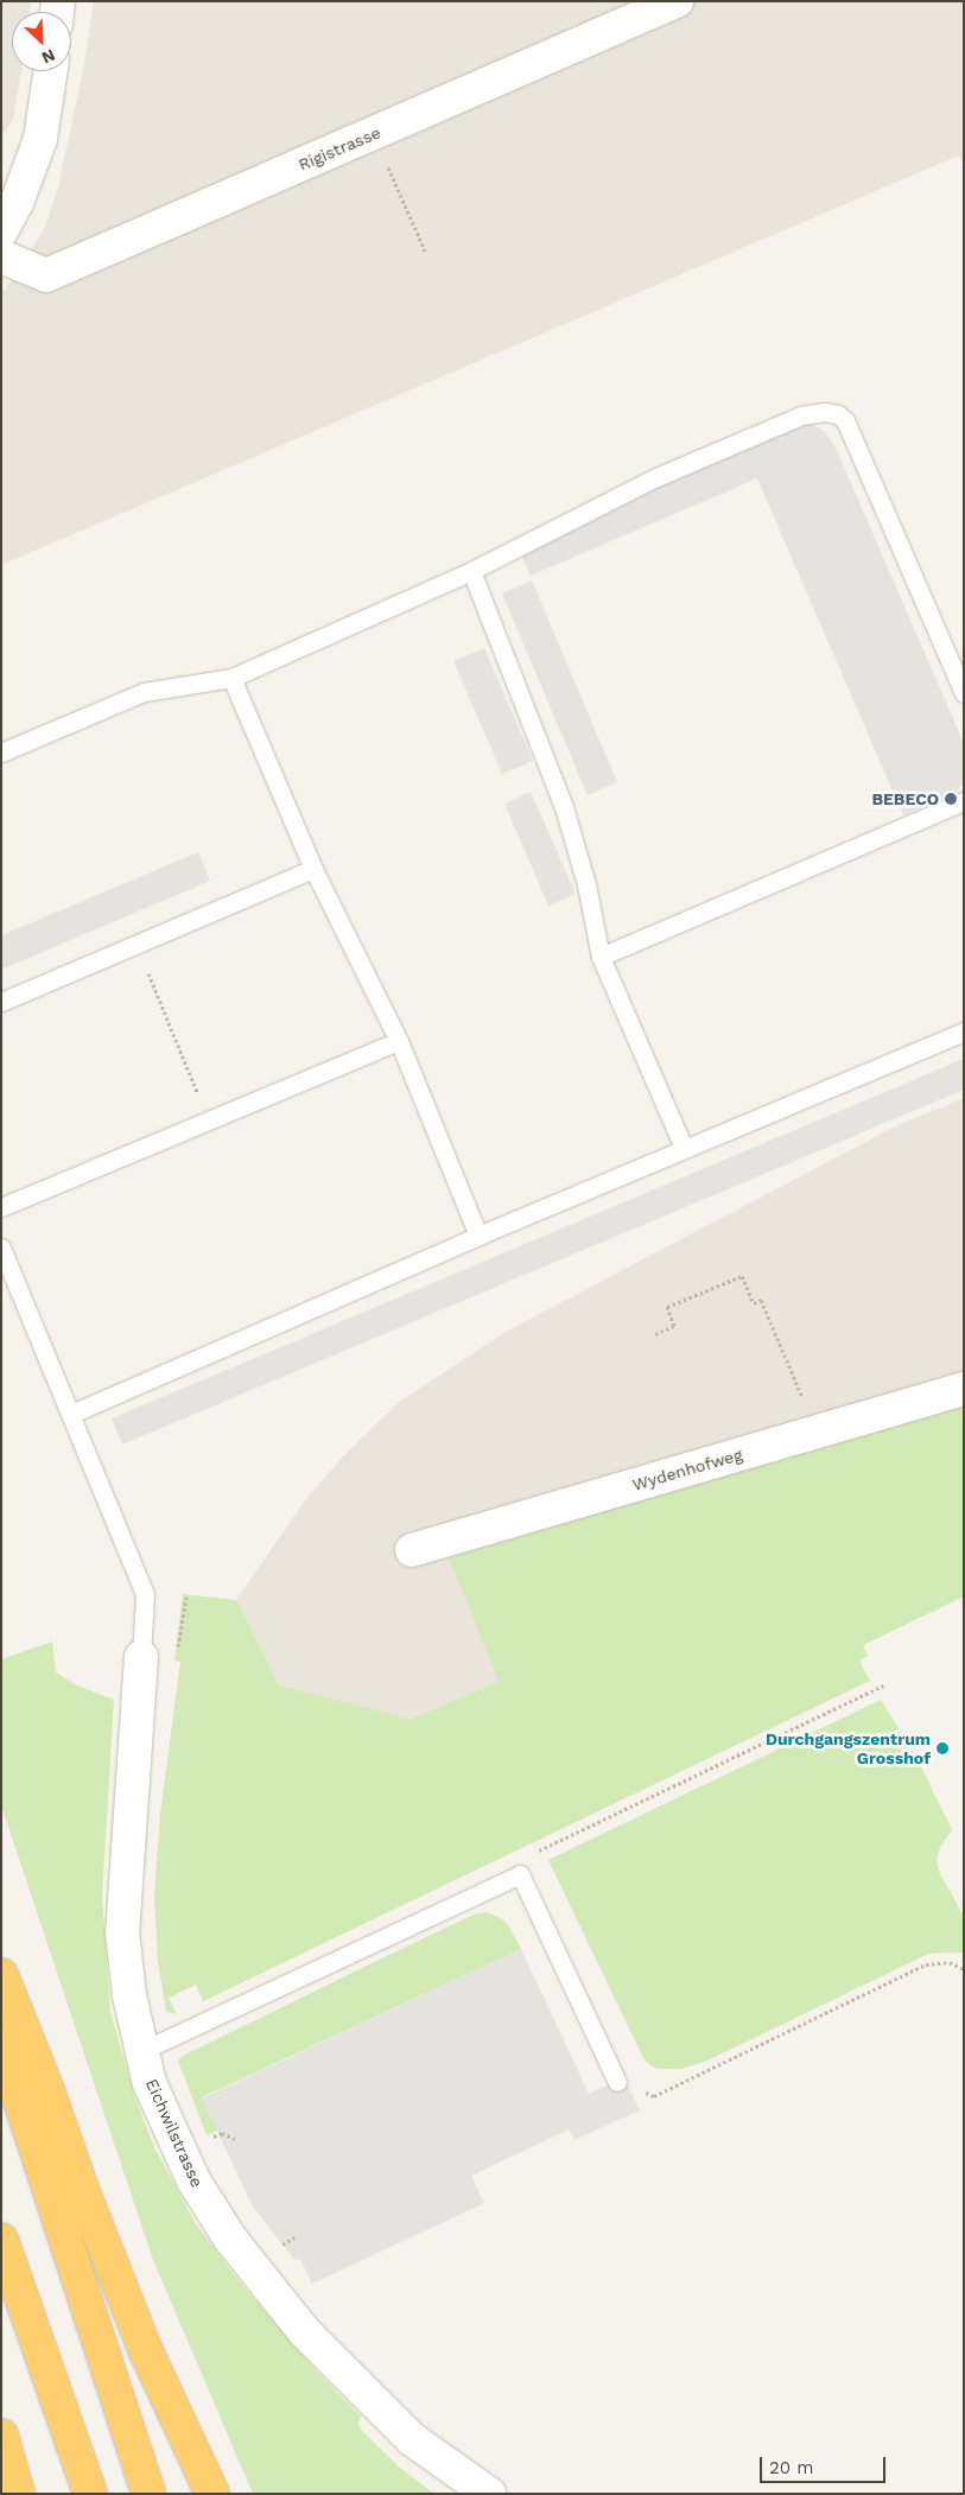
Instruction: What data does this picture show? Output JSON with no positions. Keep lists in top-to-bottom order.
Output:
{
  "streets": {
    "street": ["Rigistrasse", "Wydenhofweg", "Eichwilstrasse"]
  },
  "places": ["BEBECO", "Durchgangszentrum Grosshof"],
  "scale_bar": "20 m",
  "north": "bottom right"
}
